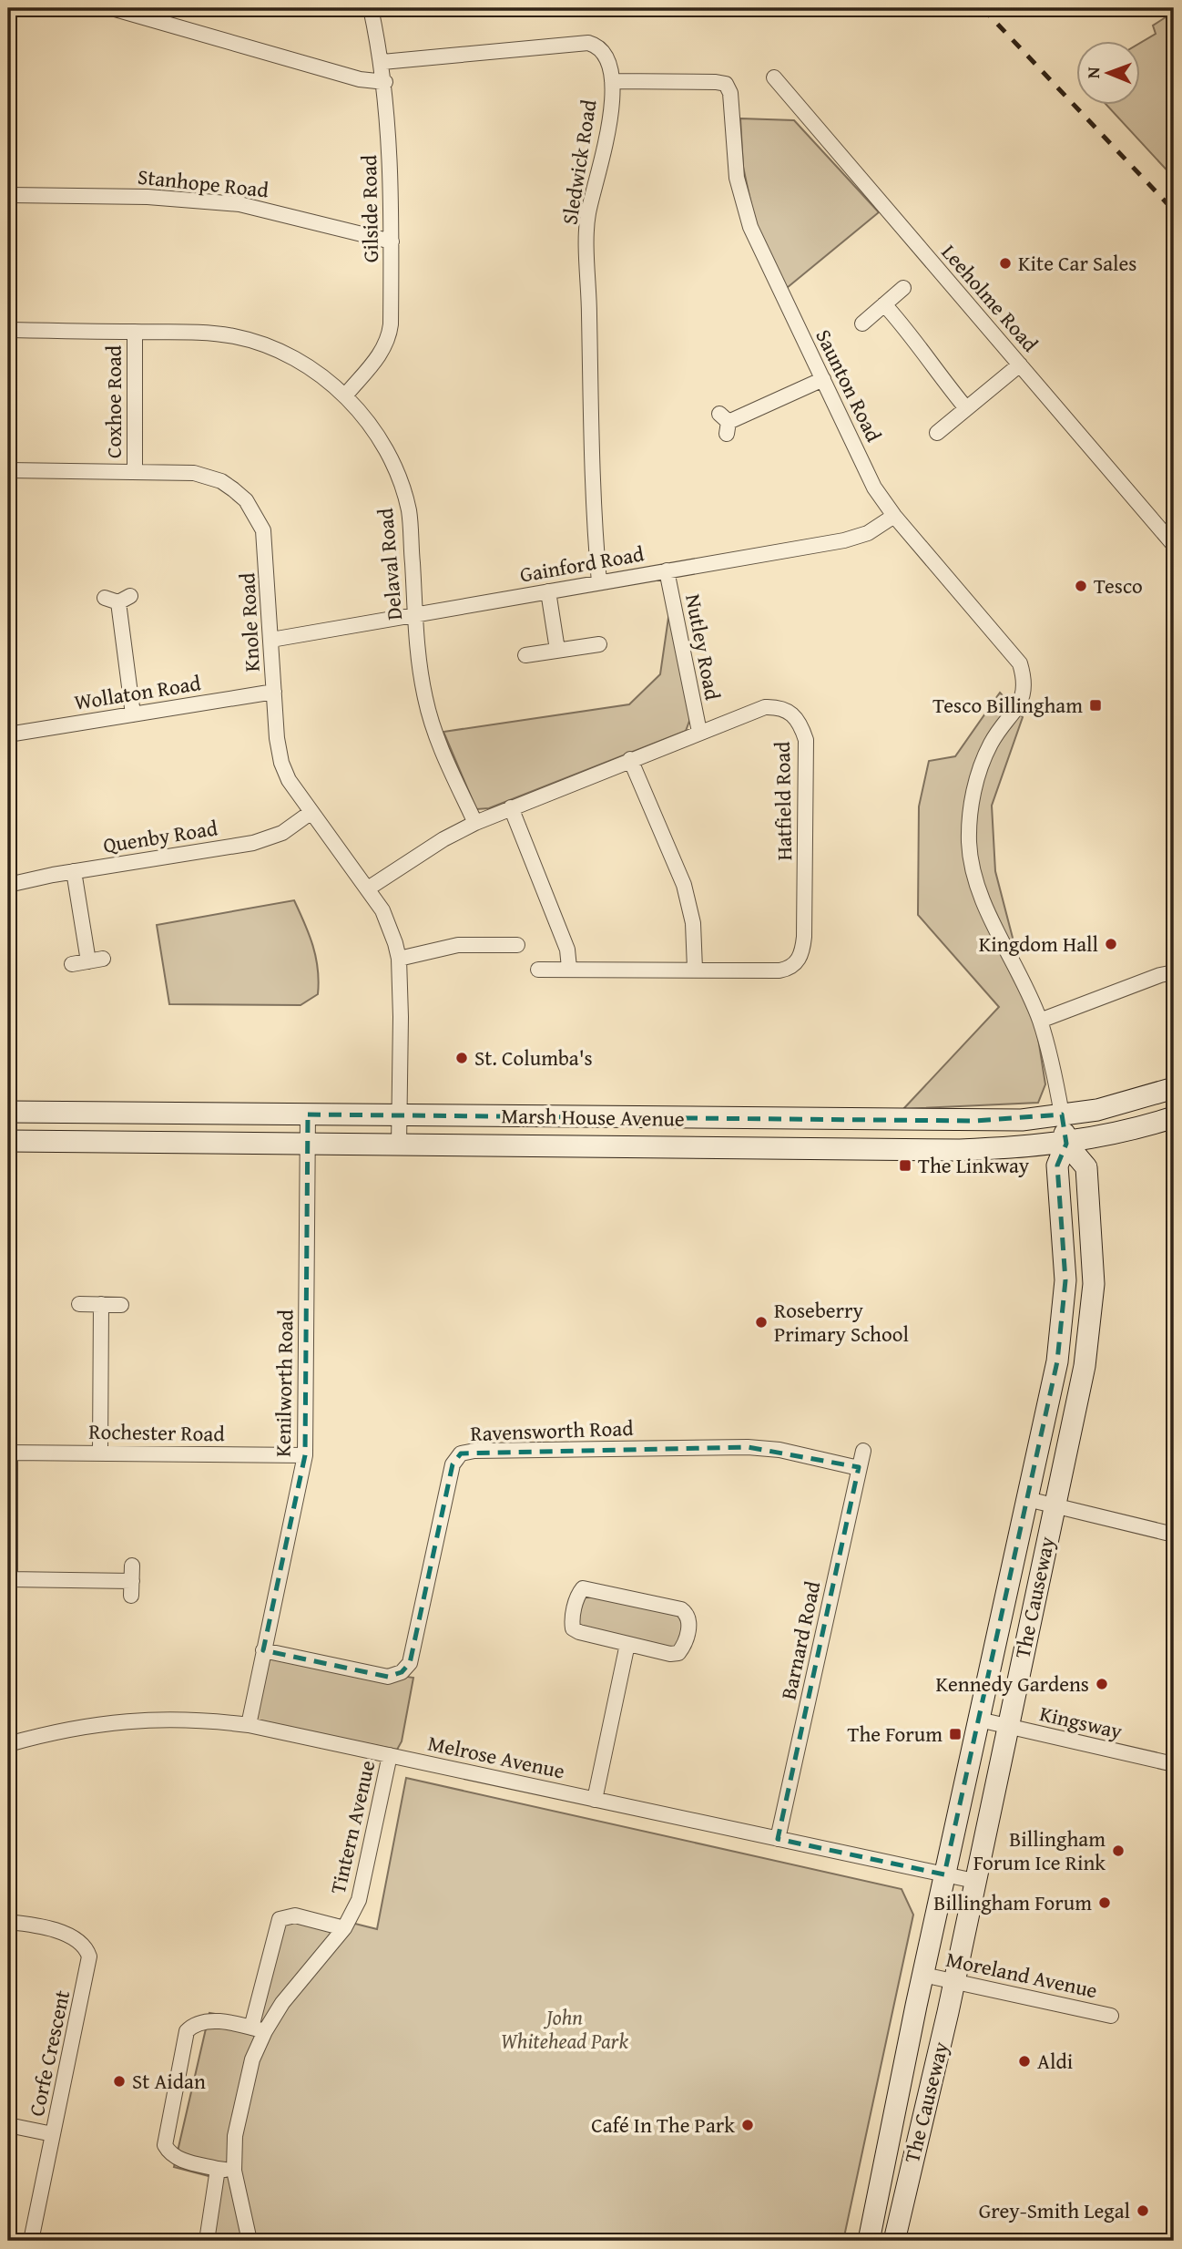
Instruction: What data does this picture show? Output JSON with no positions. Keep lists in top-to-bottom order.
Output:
{
  "streets": {
    "street": [
      "Sledwick Road",
      "Stanhope Road",
      "Gilside Road",
      "Leeholme Road",
      "Saunton Road",
      "Coxhoe Road",
      "Delaval Road",
      "Gainford Road",
      "Knole Road",
      "Nutley Road",
      "Wollaton Road",
      "Hatfield Road",
      "Quenby Road",
      "Marsh House Avenue",
      "Kenilworth Road",
      "Ravensworth Road",
      "Rochester Road",
      "The Causeway",
      "Barnard Road",
      "Kingsway",
      "Melrose Avenue",
      "Tintern Avenue",
      "Moreland Avenue",
      "Corfe Crescent"
    ]
  },
  "crossings": [
    ["Sledwick Road", "Gilside Road"],
    ["Sledwick Road", "Saunton Road"],
    ["Sledwick Road", "Gainford Road"],
    ["Stanhope Road", "Gilside Road"],
    ["Gilside Road", "Delaval Road"],
    ["Saunton Road", "Gainford Road"],
    ["Coxhoe Road", "Delaval Road"],
    ["Coxhoe Road", "Knole Road"],
    ["Delaval Road", "Gainford Road"],
    ["Delaval Road", "Hatfield Road"],
    ["Gainford Road", "Knole Road"],
    ["Gainford Road", "Nutley Road"],
    ["Knole Road", "Wollaton Road"],
    ["Knole Road", "Hatfield Road"],
    ["Knole Road", "Quenby Road"],
    ["Knole Road", "Marsh House Avenue"],
    ["Nutley Road", "Hatfield Road"],
    ["Marsh House Avenue", "Kenilworth Road"],
    ["Marsh House Avenue", "The Causeway"],
    ["Kenilworth Road", "Ravensworth Road"],
    ["Kenilworth Road", "Rochester Road"],
    ["Kenilworth Road", "Melrose Avenue"],
    ["Ravensworth Road", "Barnard Road"],
    ["The Causeway", "Kingsway"],
    ["The Causeway", "Melrose Avenue"],
    ["The Causeway", "Moreland Avenue"],
    ["Barnard Road", "Melrose Avenue"],
    ["Melrose Avenue", "Tintern Avenue"]
  ],
  "parks": ["John Whitehead Park"],
  "places": {
    "other": [
      "Kite Car Sales",
      "Tesco",
      "Kingdom Hall",
      "St. Columba's",
      "Roseberry Primary School",
      "Kennedy Gardens",
      "Billingham Forum Ice Rink",
      "Billingham Forum",
      "Aldi",
      "St Aidan",
      "Café In The Park",
      "Grey-Smith Legal"
    ],
    "transit": ["Tesco Billingham", "The Linkway", "The Forum"]
  },
  "north": "left"
}
